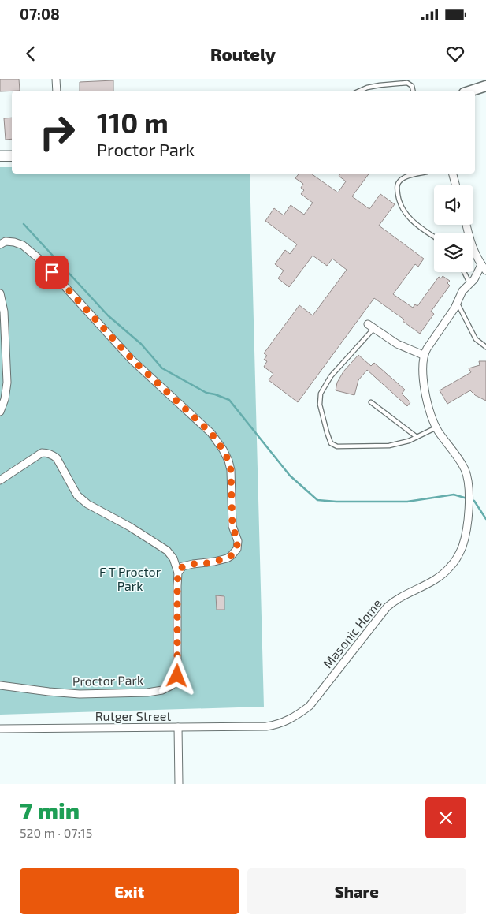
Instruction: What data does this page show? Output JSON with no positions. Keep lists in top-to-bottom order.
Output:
{
  "streets": {
    "street": ["Masonic Home", "Proctor Park", "Rutger Street"]
  },
  "crossings": [
    ["Masonic Home", "Rutger Street"]
  ],
  "parks": ["F T Proctor Park"],
  "page": {
    "status": "07:08",
    "header": "Routely",
    "turn": ["110 m", "Proctor Park"],
    "heading": ["7 min", "520 m · 07:15"],
    "buttons": ["Exit", "Share"]
  }
}
